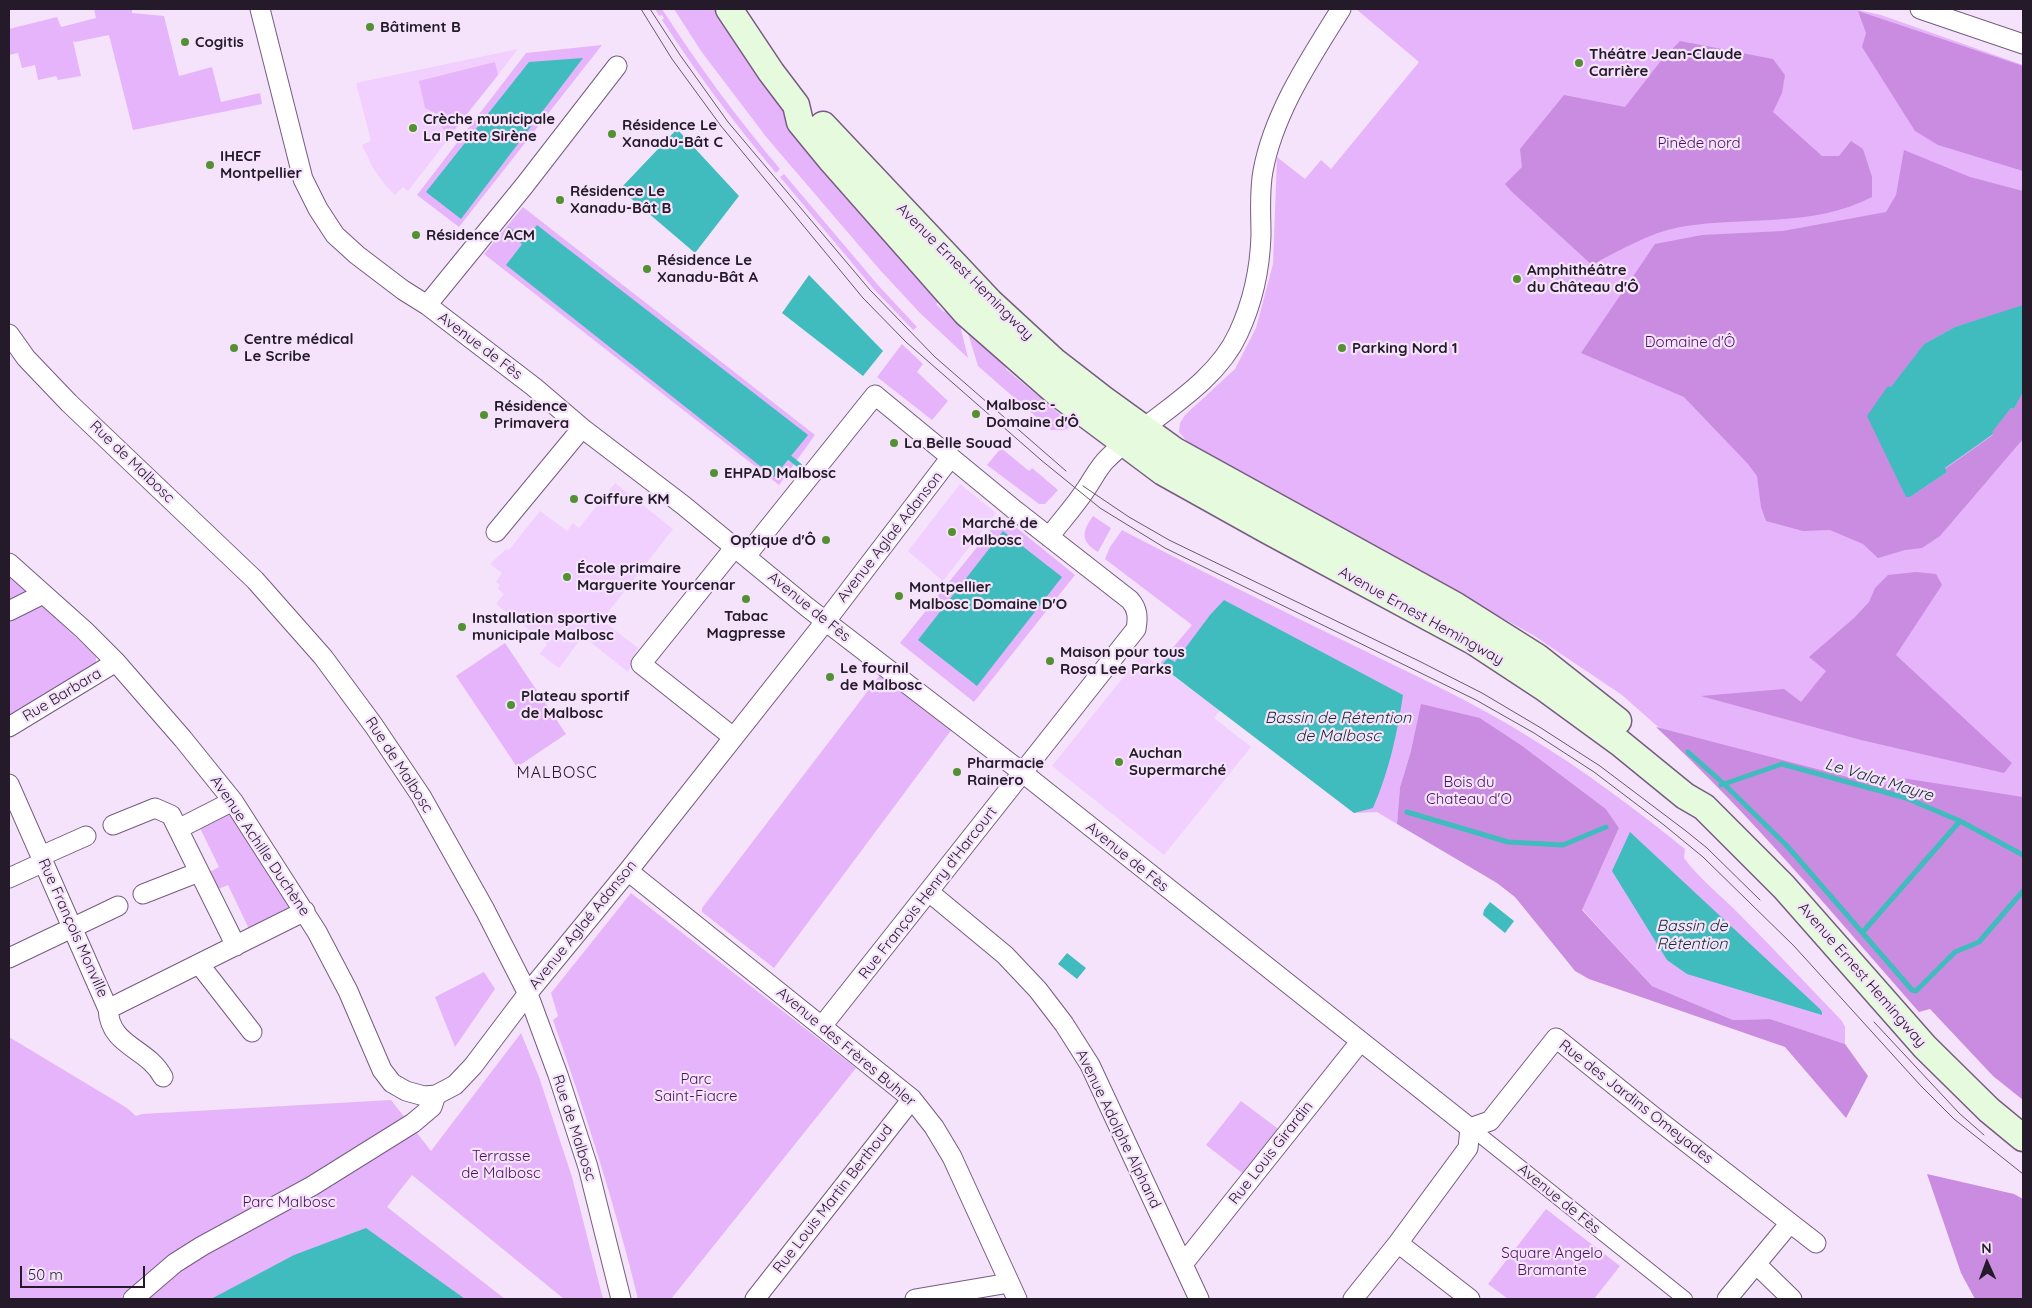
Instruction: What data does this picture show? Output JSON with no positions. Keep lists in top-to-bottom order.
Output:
{
  "streets": {
    "main road": ["Avenue Ernest Hemingway"],
    "street": [
      "Avenue de Fès",
      "Rue de Malbosc",
      "Avenue Aglaé Adanson",
      "Rue Barbara",
      "Avenue Achille Duchène",
      "Rue François Henry d'Harcourt",
      "Rue François Monville",
      "Avenue des Frères Buhler",
      "Rue des Jardins Omeyades",
      "Avenue Adolphe Alphand",
      "Rue Louis Girardin",
      "Rue Louis Martin Berthoud"
    ]
  },
  "crossings": [
    ["Avenue de Fès", "Avenue Aglaé Adanson"],
    ["Avenue de Fès", "Rue François Henry d'Harcourt"],
    ["Avenue de Fès", "Rue des Jardins Omeyades"],
    ["Avenue de Fès", "Rue Louis Girardin"],
    ["Rue de Malbosc", "Avenue Aglaé Adanson"],
    ["Avenue Aglaé Adanson", "Avenue Achille Duchène"],
    ["Avenue Aglaé Adanson", "Rue François Henry d'Harcourt"],
    ["Avenue Aglaé Adanson", "Avenue des Frères Buhler"],
    ["Rue Barbara", "Avenue Achille Duchène"],
    ["Avenue Achille Duchène", "Rue François Monville"],
    ["Rue François Henry d'Harcourt", "Avenue des Frères Buhler"],
    ["Rue François Henry d'Harcourt", "Avenue Adolphe Alphand"],
    ["Avenue des Frères Buhler", "Rue Louis Martin Berthoud"],
    ["Avenue Adolphe Alphand", "Rue Louis Girardin"]
  ],
  "districts": ["MALBOSC"],
  "water": ["Bassin de Rétention de Malbosc", "Le Valat Mayre", "Bassin de Rétention"],
  "parks": [
    "Pinède nord",
    "Domaine d'Ô",
    "Bois du Chateau d'O",
    "Parc Saint-Fiacre",
    "Terrasse de Malbosc",
    "Parc Malbosc",
    "Square Angelo Bramante"
  ],
  "places": [
    "Bâtiment B",
    "Cogitis",
    "Théâtre Jean-Claude Carrière",
    "Crèche municipale La Petite Sirène",
    "Résidence Le Xanadu-Bât C",
    "IHECF Montpellier",
    "Résidence Le Xanadu-Bât B",
    "Résidence ACM",
    "Résidence Le Xanadu-Bât A",
    "Amphithéâtre du Château d'Ô",
    "Centre médical Le Scribe",
    "Parking Nord 1",
    "Malbosc - Domaine d'Ô",
    "Résidence Primavera",
    "La Belle Souad",
    "EHPAD Malbosc",
    "Coiffure KM",
    "Marché de Malbosc",
    "Optique d'Ô",
    "École primaire Marguerite Yourcenar",
    "Montpellier Malbosc Domaine D'O",
    "Tabac Magpresse",
    "Installation sportive municipale Malbosc",
    "Maison pour tous Rosa Lee Parks",
    "Le fournil de Malbosc",
    "Plateau sportif de Malbosc",
    "Auchan Supermarché",
    "Pharmacie Rainero"
  ],
  "scale_bar": "50 m",
  "north": "top"
}
